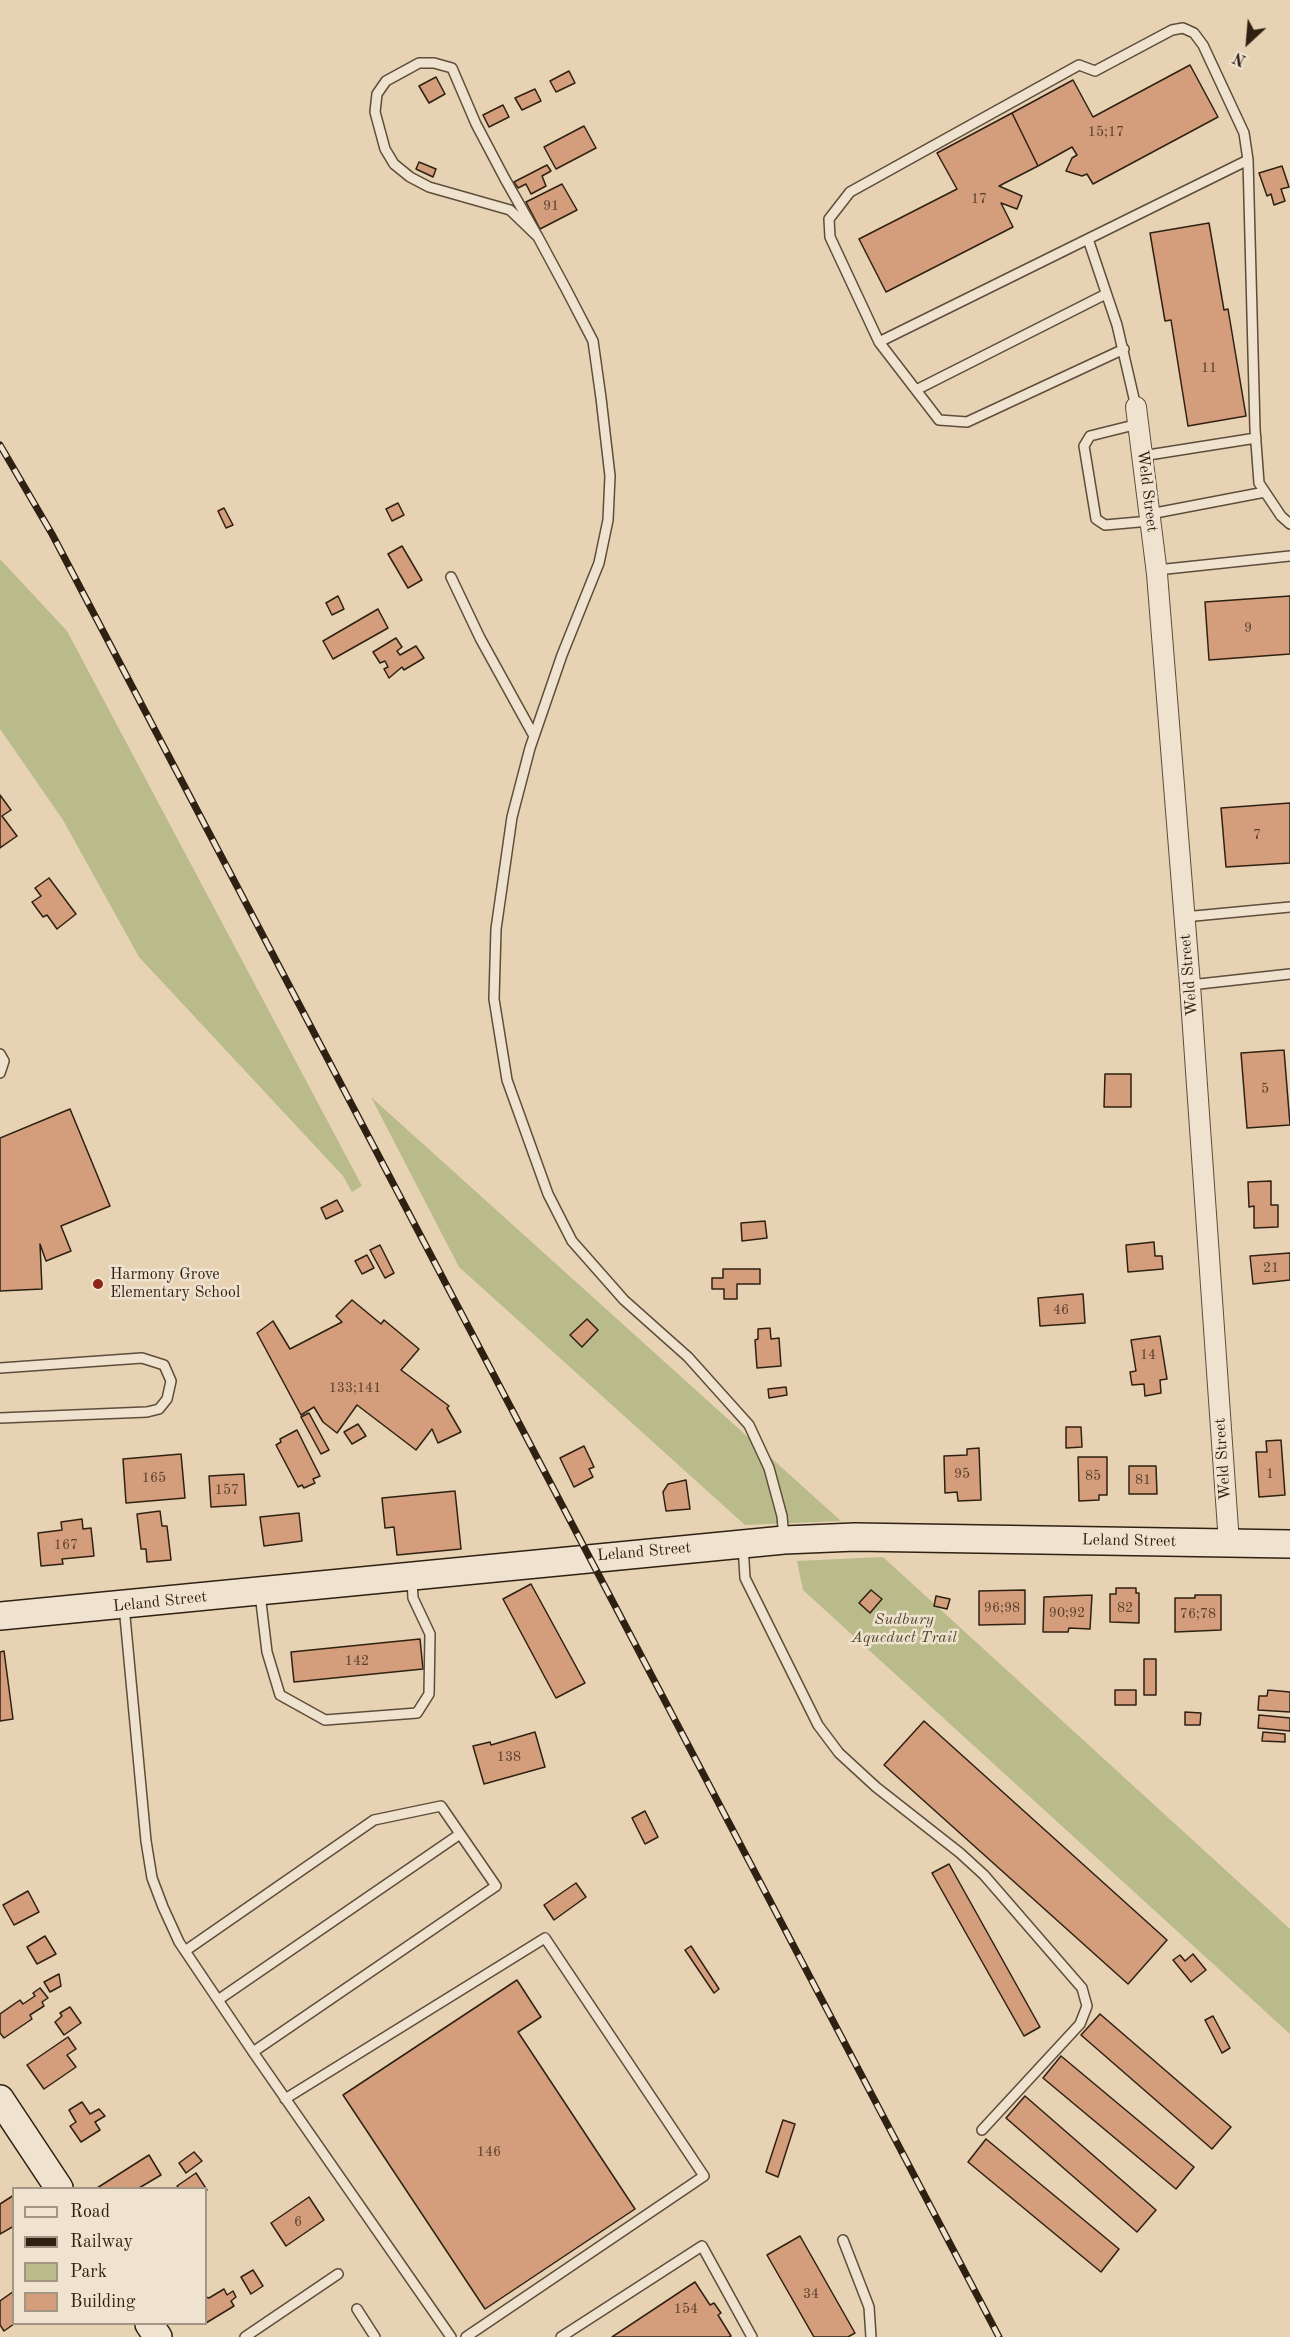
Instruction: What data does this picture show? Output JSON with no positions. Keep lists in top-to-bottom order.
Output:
{
  "streets": {
    "street": ["Weld Street", "Leland Street"]
  },
  "crossings": [
    ["Weld Street", "Leland Street"]
  ],
  "parks": ["Sudbury Aqueduct Trail"],
  "places": ["Harmony Grove Elementary School"],
  "house_numbers": [
    "15;17",
    "17",
    "91",
    "11",
    "9",
    "7",
    "5",
    "21",
    "46",
    "14",
    "133;141",
    "95",
    "1",
    "85",
    "165",
    "81",
    "157",
    "167",
    "96;98",
    "82",
    "90;92",
    "76;78",
    "142",
    "138",
    "146",
    "6",
    "34",
    "154"
  ],
  "legend": [
    "Road",
    "Railway",
    "Park",
    "Building"
  ],
  "north": "bottom left"
}
